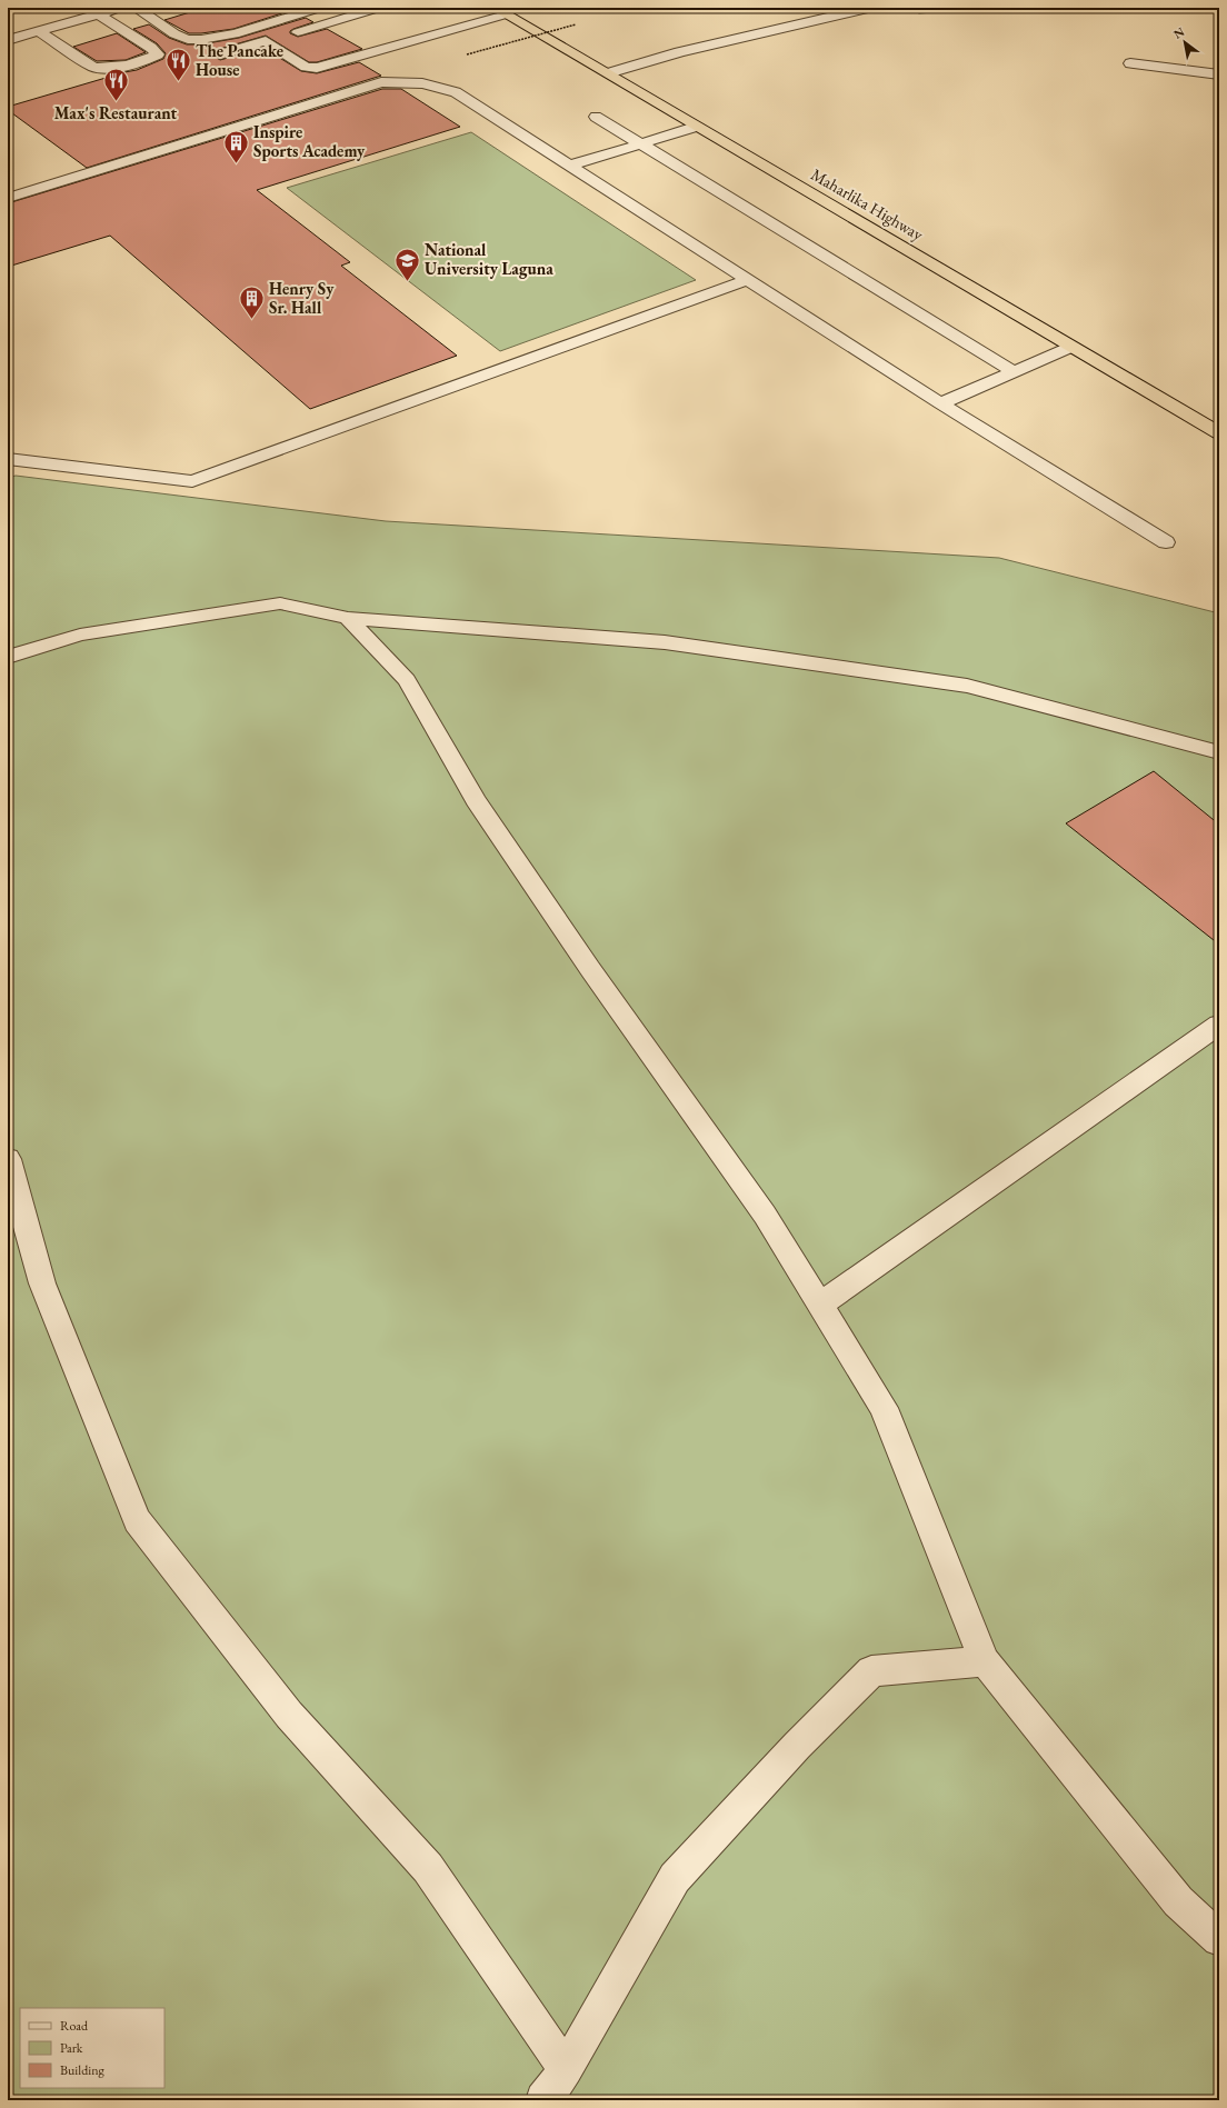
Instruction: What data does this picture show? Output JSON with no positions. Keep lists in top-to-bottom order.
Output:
{
  "streets": {
    "highway": ["Maharlika Highway"]
  },
  "places": {
    "restaurant": ["The Pancake House", "Max's Restaurant"],
    "building": ["Inspire Sports Academy", "Henry Sy Sr. Hall"],
    "school or university": ["National University Laguna"]
  },
  "legend": ["Road", "Park", "Building"],
  "north": "top left"
}
